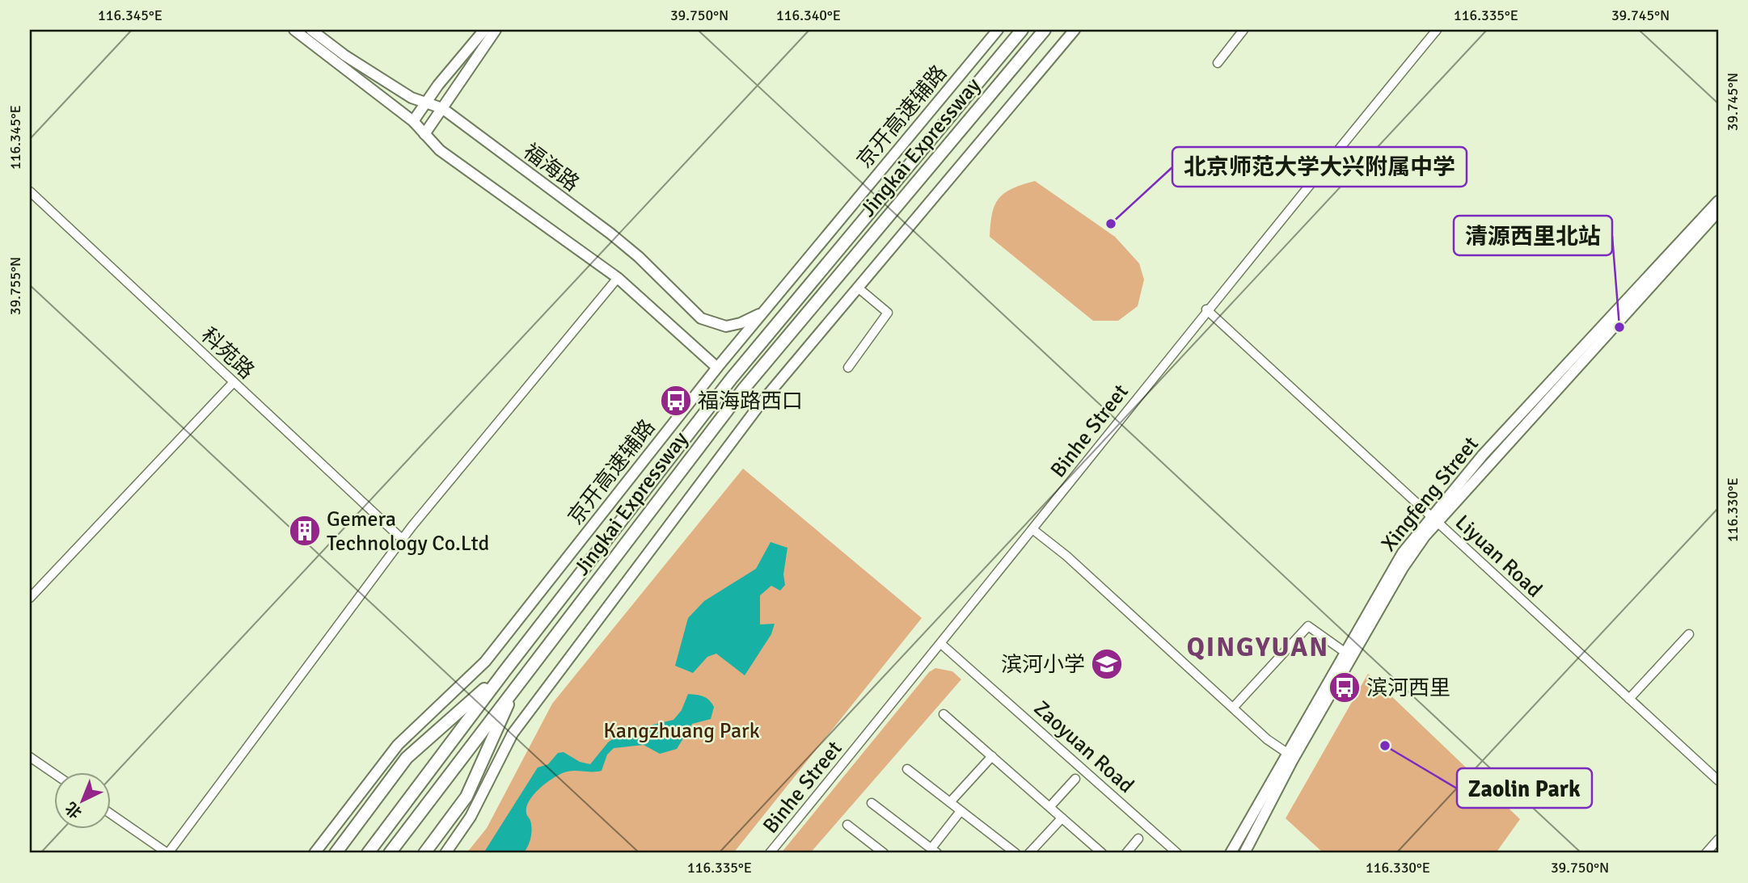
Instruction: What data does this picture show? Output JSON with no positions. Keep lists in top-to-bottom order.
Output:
{
  "streets": {
    "highway": ["Jingkai Expressway"],
    "main road": ["京开高速辅路", "福海路", "Xingfeng Street"],
    "street": [
      "科苑路",
      "Binhe Street",
      "Liyuan Road",
      "Zaoyuan Road"
    ]
  },
  "crossings": [
    ["京开高速辅路", "福海路"],
    ["Binhe Street", "Liyuan Road"],
    ["Binhe Street", "Zaoyuan Road"],
    ["Xingfeng Street", "Liyuan Road"]
  ],
  "districts": ["QINGYUAN"],
  "parks": ["Kangzhuang Park"],
  "places": {
    "other": ["北京师范大学大兴附属中学", "清源西里北站", "Zaolin Park"],
    "bus stop": ["福海路西口", "滨河西里"],
    "building": ["Gemera Technology Co.Ltd"],
    "school or university": ["滨河小学"]
  },
  "north": "bottom left",
  "coordinates": [
    "116.345°E",
    "39.750°N",
    "116.340°E",
    "116.335°E",
    "39.745°N",
    "39.755°N",
    "116.330°E"
  ]
}
